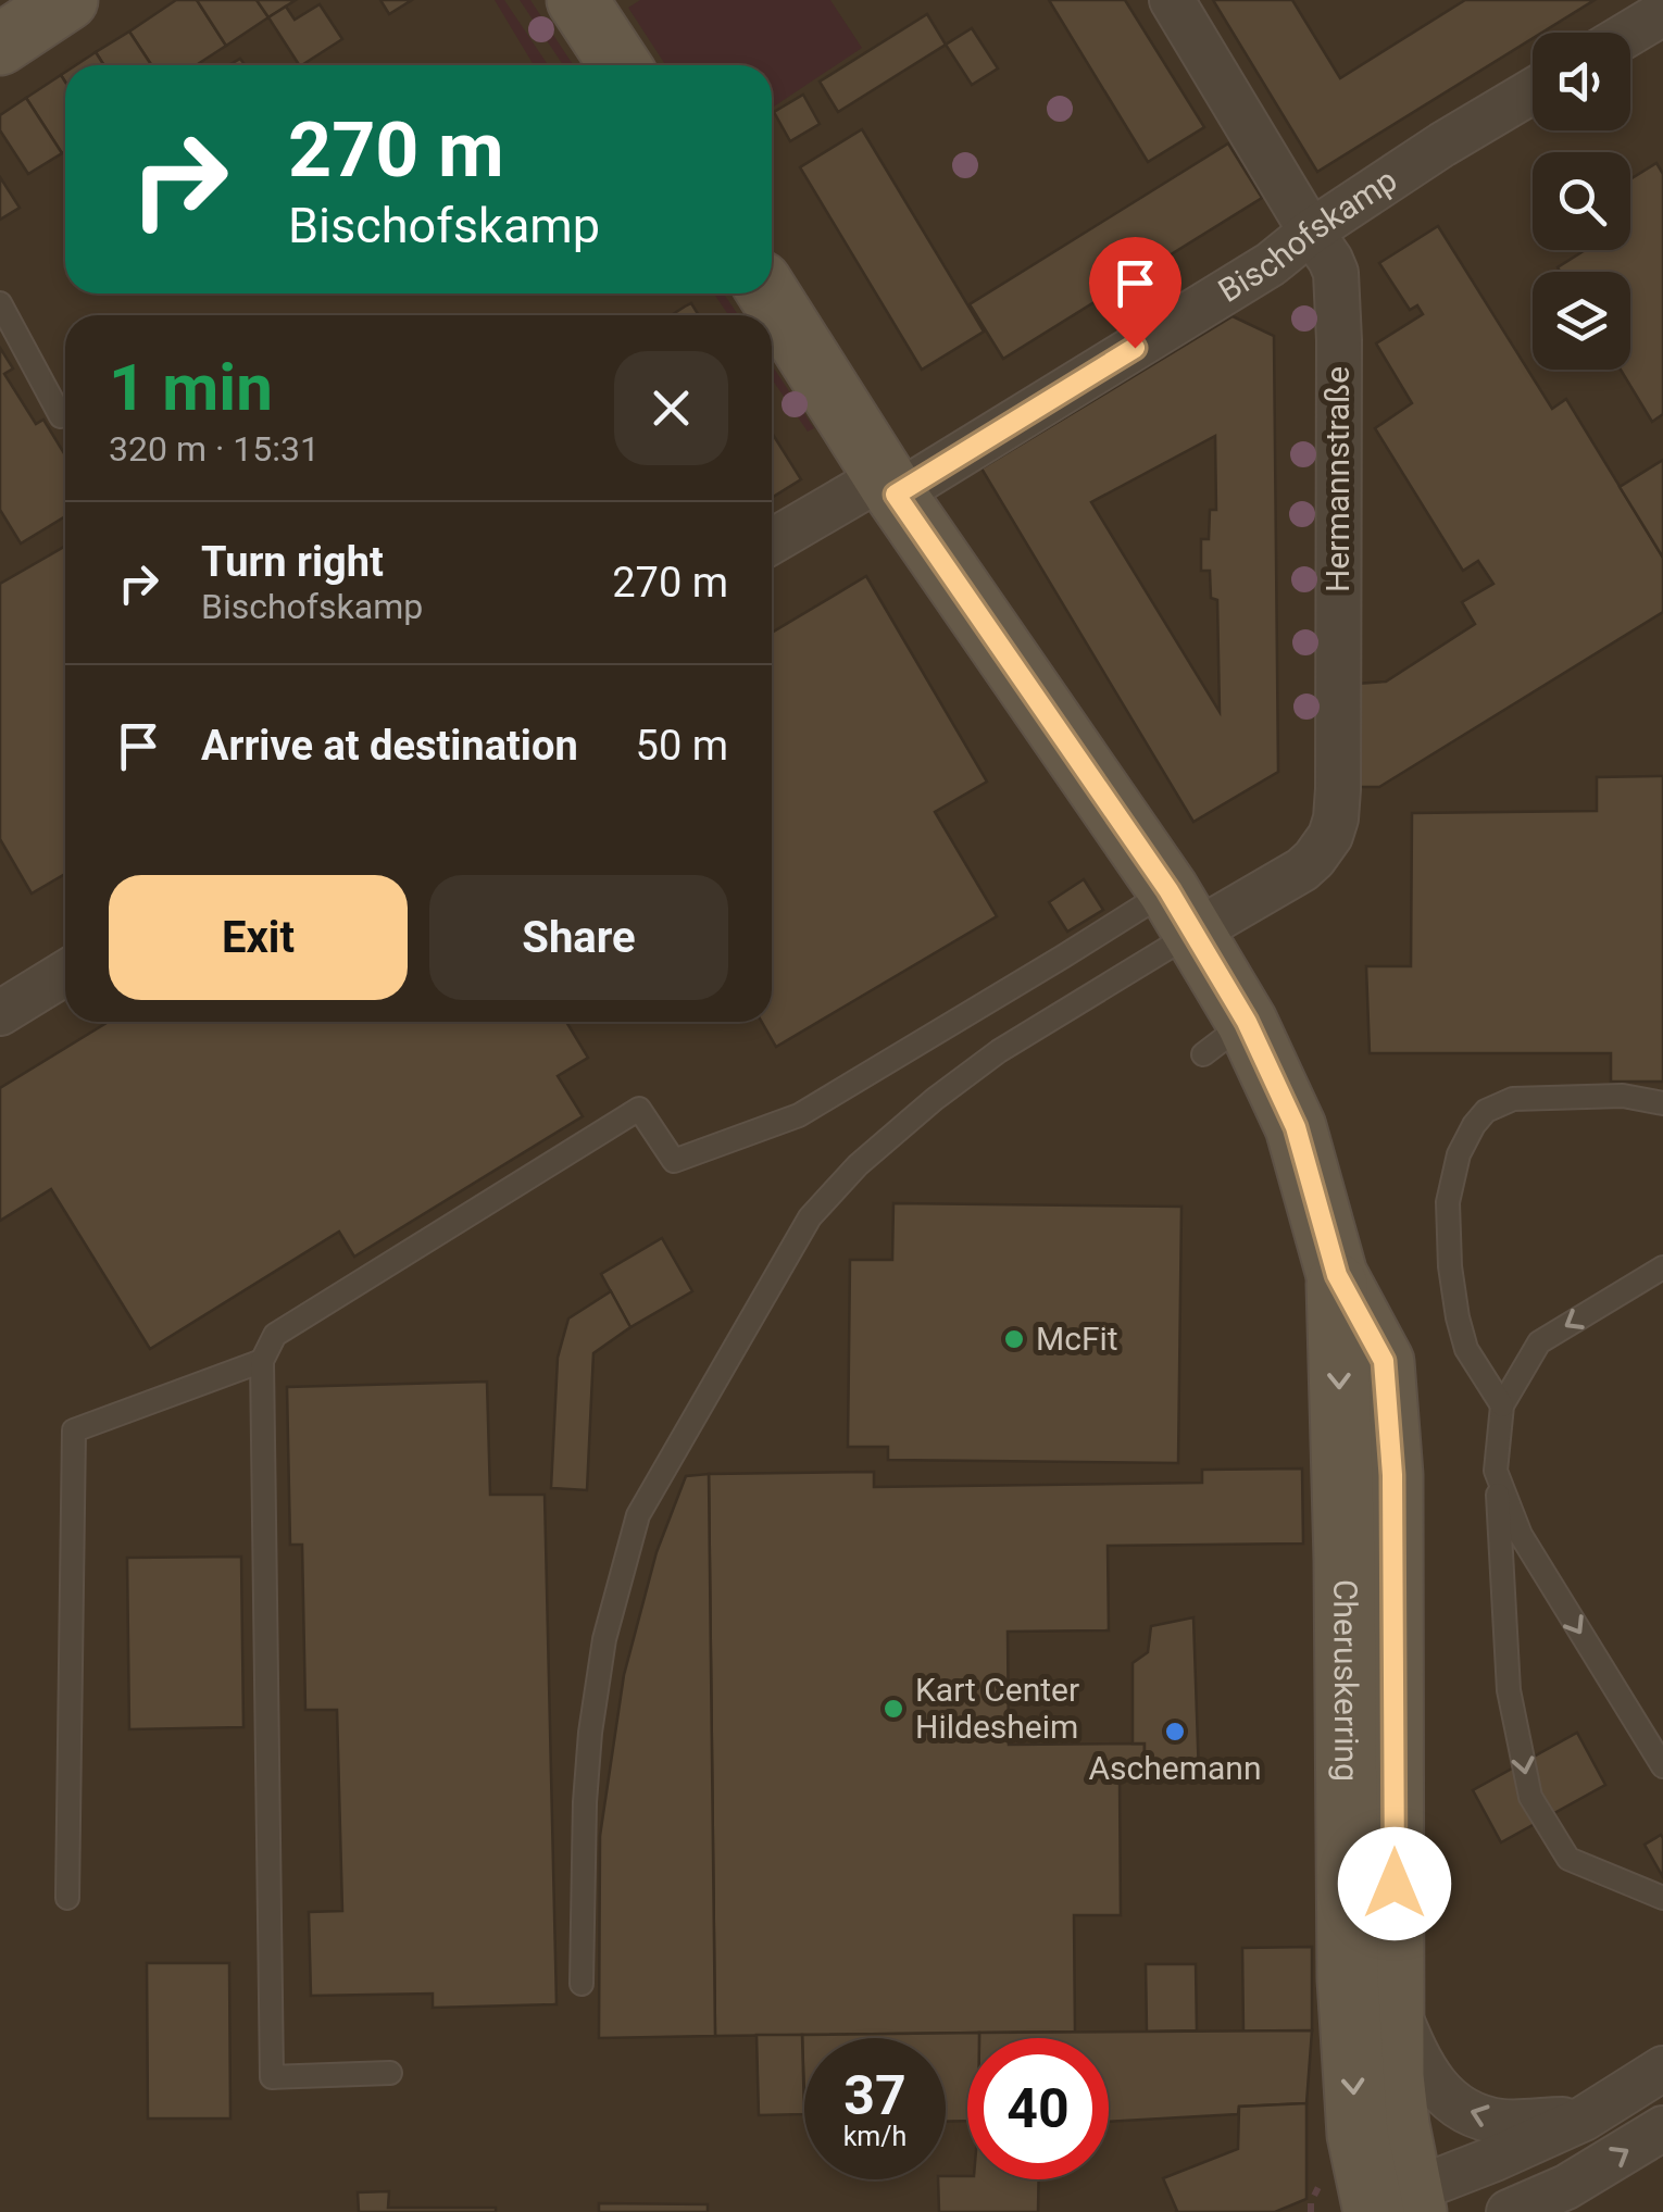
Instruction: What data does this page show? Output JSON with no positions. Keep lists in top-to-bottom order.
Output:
{
  "streets": {
    "street": ["Bischofskamp", "Hermannstraße", "Cheruskerring"]
  },
  "crossings": [
    ["Bischofskamp", "Hermannstraße"],
    ["Bischofskamp", "Cheruskerring"],
    ["Hermannstraße", "Cheruskerring"]
  ],
  "places": ["McFit", "Kart Center Hildesheim", "Aschemann"],
  "page": {
    "turn": ["270 m", "Bischofskamp"],
    "heading": ["1 min", "320 m · 15:31"],
    "list": [
      {
        "name": "Turn right",
        "note": "Bischofskamp",
        "value": "270 m"
      },
      {
        "name": "Arrive at destination",
        "value": "50 m"
      }
    ],
    "buttons": ["Exit", "Share"],
    "speed": "37 km/h",
    "limit": "40"
  }
}
